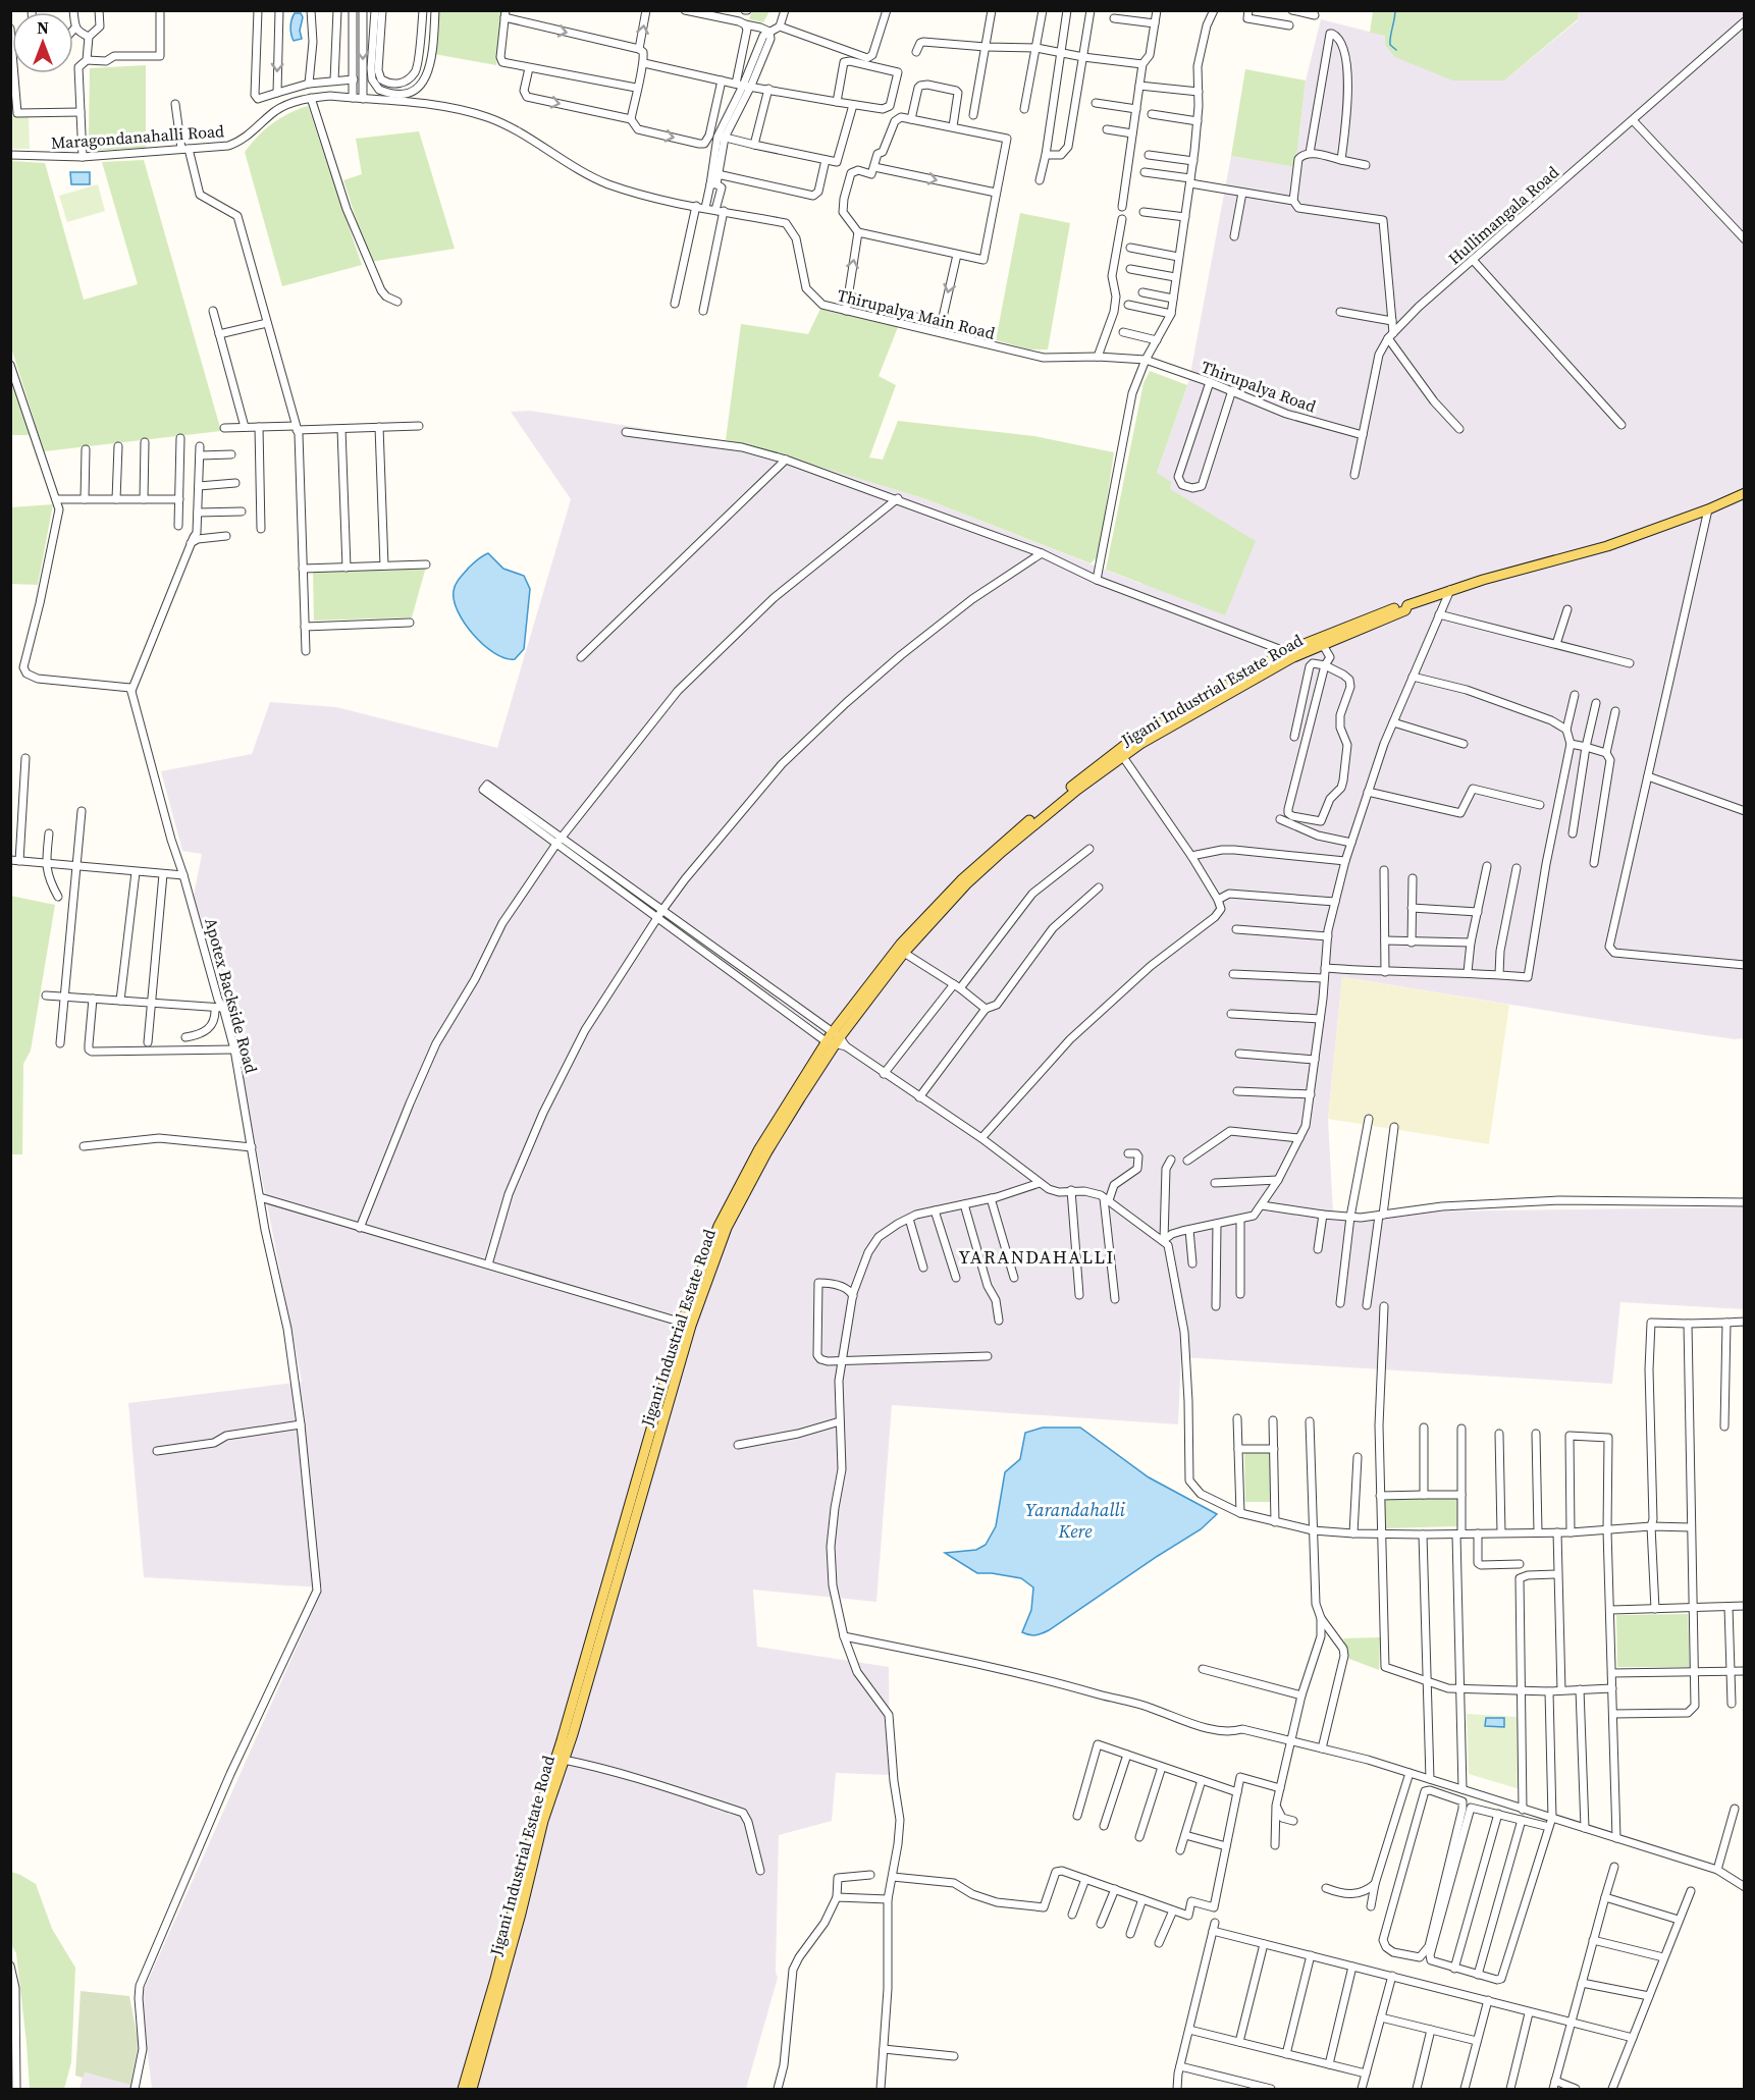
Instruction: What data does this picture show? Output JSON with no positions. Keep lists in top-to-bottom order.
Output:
{
  "streets": {
    "main road": ["Jigani Industrial Estate Road"],
    "street": [
      "Maragondanahalli Road",
      "Hullimangala Road",
      "Thirupalya Main Road",
      "Thirupalya Road",
      "Apotex Backside Road"
    ]
  },
  "crossings": [
    ["Maragondanahalli Road", "Thirupalya Main Road"],
    ["Hullimangala Road", "Thirupalya Road"],
    ["Thirupalya Main Road", "Thirupalya Road"]
  ],
  "districts": ["YARANDAHALLI"],
  "water": ["Yarandahalli Kere"],
  "north": "top"
}
